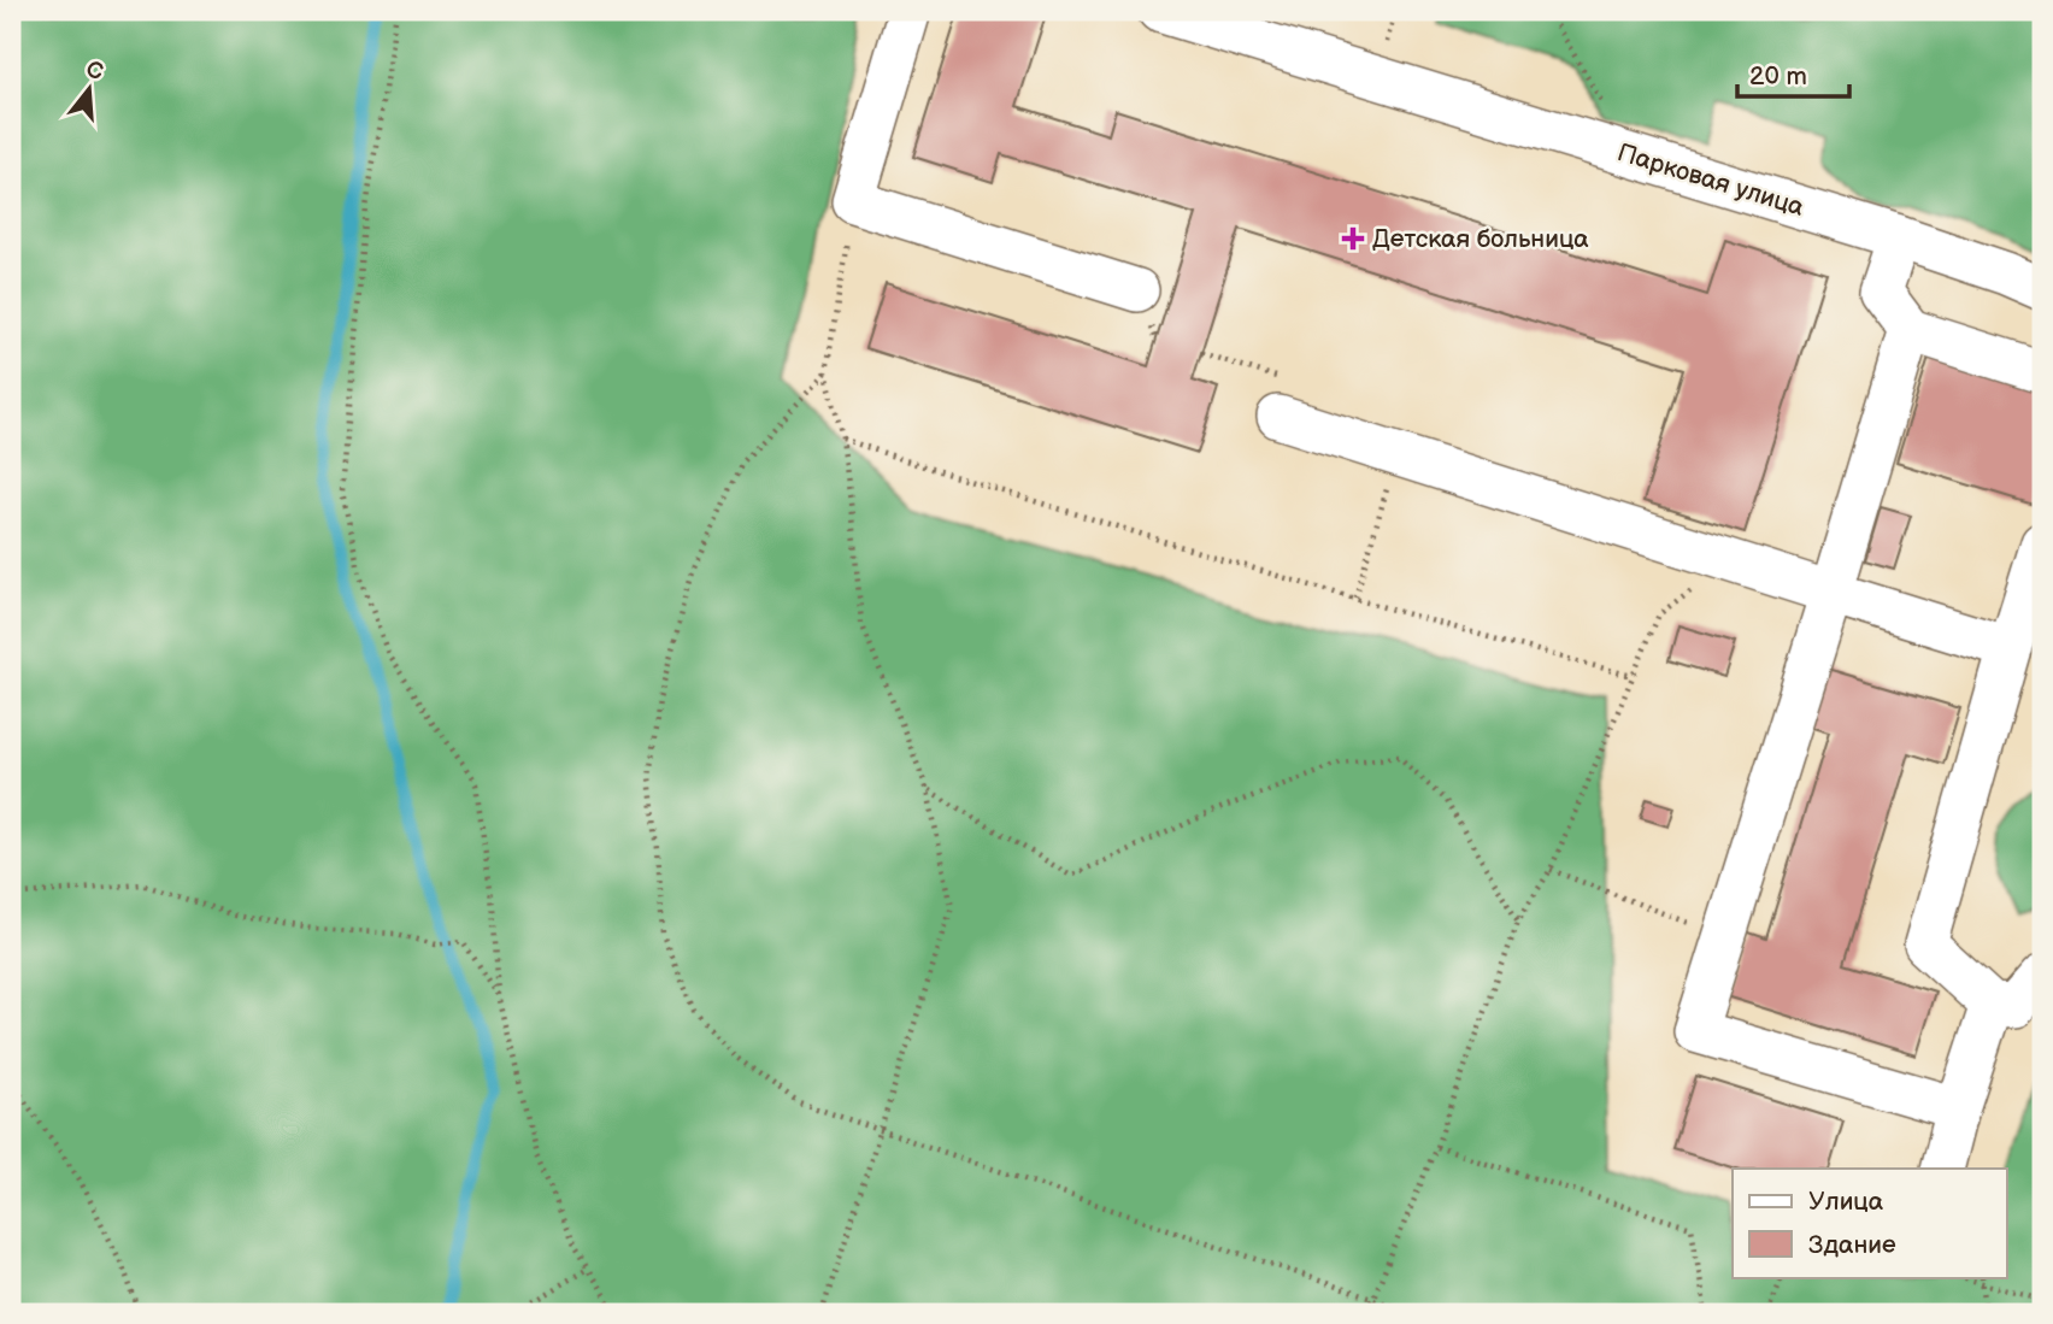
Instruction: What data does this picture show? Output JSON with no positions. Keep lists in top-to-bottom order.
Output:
{
  "streets": {
    "street": ["Парковая улица"]
  },
  "places": {
    "health": ["Детская больница"]
  },
  "legend": ["Улица", "Здание"],
  "scale_bar": "20 m",
  "north": "top"
}
